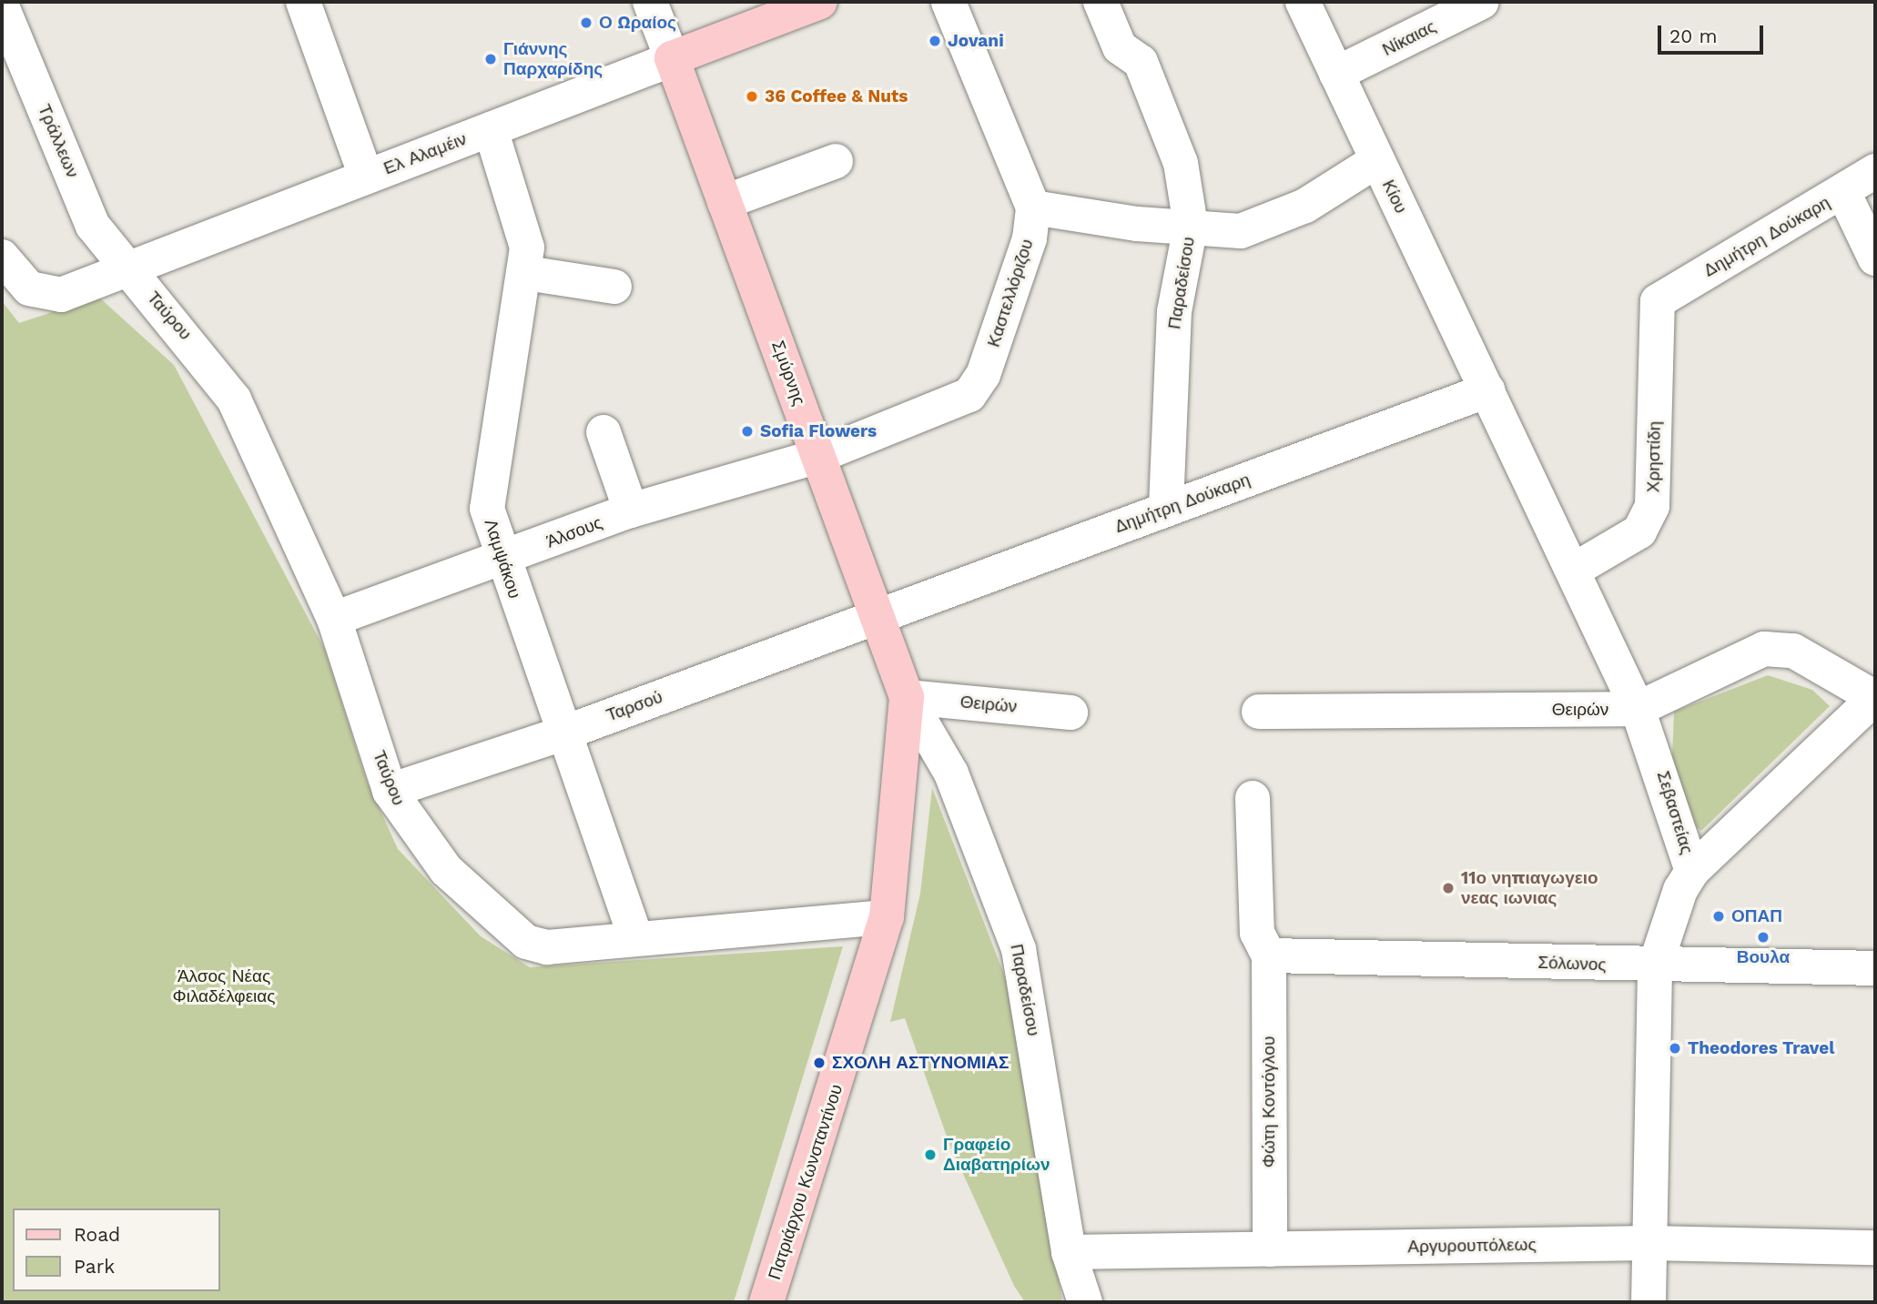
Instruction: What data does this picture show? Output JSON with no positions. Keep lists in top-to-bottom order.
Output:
{
  "streets": {
    "main road": ["Ελ Αλαμέιν", "Σμύρνης", "Πατριάρχου Κωνσταντίνου"],
    "street": [
      "Νίκαιας",
      "Τράλλεων",
      "Κίου",
      "Δημήτρη Δούκαρη",
      "Παραδείσου",
      "Καστελλόριζου",
      "Ταύρου",
      "Χρηστίδη",
      "Άλσους",
      "Λαμψάκου",
      "Θειρών",
      "Ταρσού",
      "Σεβαστείας",
      "Σόλωνος",
      "Φώτη Κοντόγλου",
      "Αργυρουπόλεως"
    ]
  },
  "crossings": [
    ["Νίκαιας", "Κίου"],
    ["Τράλλεων", "Ελ Αλαμέιν"],
    ["Τράλλεων", "Ταύρου"],
    ["Ελ Αλαμέιν", "Ταύρου"],
    ["Ελ Αλαμέιν", "Σμύρνης"],
    ["Ελ Αλαμέιν", "Λαμψάκου"],
    ["Κίου", "Δημήτρη Δούκαρη"],
    ["Κίου", "Σεβαστείας"],
    ["Δημήτρη Δούκαρη", "Παραδείσου"],
    ["Δημήτρη Δούκαρη", "Σμύρνης"],
    ["Δημήτρη Δούκαρη", "Χρηστίδη"],
    ["Δημήτρη Δούκαρη", "Ταρσού"],
    ["Δημήτρη Δούκαρη", "Σεβαστείας"],
    ["Δημήτρη Δούκαρη", "Πατριάρχου Κωνσταντίνου"],
    ["Παραδείσου", "Θειρών"],
    ["Παραδείσου", "Πατριάρχου Κωνσταντίνου"],
    ["Παραδείσου", "Αργυρουπόλεως"],
    ["Καστελλόριζου", "Σμύρνης"],
    ["Καστελλόριζου", "Άλσους"],
    ["Ταύρου", "Άλσους"],
    ["Ταύρου", "Λαμψάκου"],
    ["Ταύρου", "Ταρσού"],
    ["Ταύρου", "Πατριάρχου Κωνσταντίνου"],
    ["Σμύρνης", "Άλσους"],
    ["Σμύρνης", "Ταρσού"],
    ["Σμύρνης", "Πατριάρχου Κωνσταντίνου"],
    ["Χρηστίδη", "Σεβαστείας"],
    ["Άλσους", "Λαμψάκου"],
    ["Λαμψάκου", "Ταρσού"],
    ["Θειρών", "Σεβαστείας"],
    ["Θειρών", "Πατριάρχου Κωνσταντίνου"],
    ["Ταρσού", "Πατριάρχου Κωνσταντίνου"],
    ["Σεβαστείας", "Σόλωνος"],
    ["Σεβαστείας", "Αργυρουπόλεως"],
    ["Σόλωνος", "Φώτη Κοντόγλου"],
    ["Φώτη Κοντόγλου", "Αργυρουπόλεως"]
  ],
  "parks": ["Άλσος Νέας Φιλαδέλφειας"],
  "places": [
    "Ο Ωραίος",
    "Jovani",
    "Γιάννης Παρχαρίδης",
    "36 Coffee & Nuts",
    "Sofia Flowers",
    "11ο νηπιαγωγειο νεας ιωνιας",
    "ΟΠΑΠ",
    "Βουλα",
    "Theodores Travel",
    "ΣΧΟΛΗ ΑΣΤΥΝΟΜΙΑΣ",
    "Γραφείο Διαβατηρίων"
  ],
  "legend": ["Road", "Park"],
  "scale_bar": "20 m"
}
